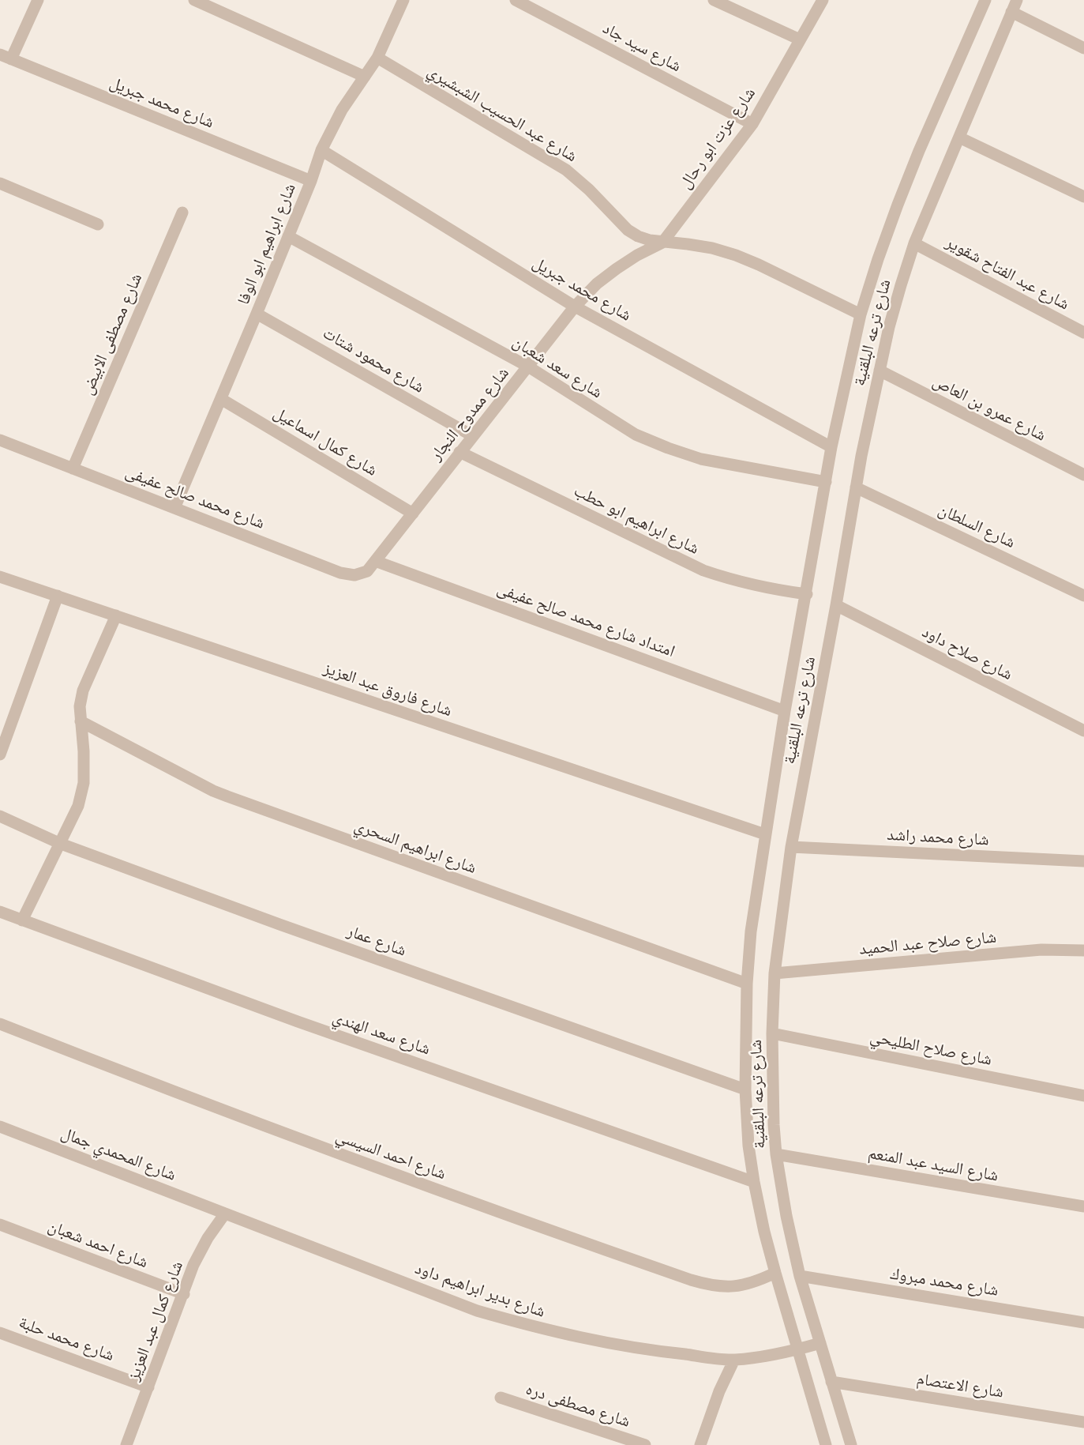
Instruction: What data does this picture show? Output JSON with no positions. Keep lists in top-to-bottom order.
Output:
{
  "streets": {
    "street": [
      "شارع سيد جاد",
      "شارع محمد جبريل",
      "شارع عبد الحسيب الشبشيري",
      "شارع عزت ابو رحال",
      "شارع ابراهيم ابو الوفا",
      "شارع عبد الفتاح شقوير",
      "شارع ترعه البلقنية",
      "شارع مصطفى الابيض",
      "شارع محمود شتات",
      "شارع سعد شعبان",
      "شارع عمرو بن العاص",
      "شارع ممدوح النجار",
      "شارع كمال اسماعيل",
      "شارع محمد صالح عفيفى",
      "شارع ابراهيم ابو حطب",
      "شارع السلطان",
      "امتداد شارع محمد صالح عفيفى",
      "شارع صلاح داود",
      "شارع فاروق عبد العزيز",
      "شارع محمد راشد",
      "شارع ابراهيم السحري",
      "شارع عمار",
      "شارع صلاح عبد الحميد",
      "شارع سعد الهندي",
      "شارع صلاح الطليحي",
      "شارع المحمدي جمال",
      "شارع احمد السيسي",
      "شارع السيد عبد المنعم",
      "شارع احمد شعبان",
      "شارع محمد مبروك",
      "شارع بدير ابراهيم داود",
      "شارع كمال عبد العزيز",
      "شارع محمد حلبة",
      "شارع الاعتصام",
      "شارع مصطفى دره"
    ]
  },
  "crossings": [
    ["شارع سيد جاد", "شارع عزت ابو رحال"],
    ["شارع محمد جبريل", "شارع ابراهيم ابو الوفا"],
    ["شارع محمد جبريل", "شارع ترعه البلقنية"],
    ["شارع محمد جبريل", "شارع ممدوح النجار"],
    ["شارع عبد الحسيب الشبشيري", "شارع عزت ابو رحال"],
    ["شارع عبد الحسيب الشبشيري", "شارع ابراهيم ابو الوفا"],
    ["شارع عبد الحسيب الشبشيري", "شارع ترعه البلقنية"],
    ["شارع عبد الحسيب الشبشيري", "شارع ممدوح النجار"],
    ["شارع عزت ابو رحال", "شارع ممدوح النجار"],
    ["شارع ابراهيم ابو الوفا", "شارع محمود شتات"],
    ["شارع ابراهيم ابو الوفا", "شارع سعد شعبان"],
    ["شارع ابراهيم ابو الوفا", "شارع كمال اسماعيل"],
    ["شارع ابراهيم ابو الوفا", "شارع محمد صالح عفيفى"],
    ["شارع عبد الفتاح شقوير", "شارع ترعه البلقنية"],
    ["شارع ترعه البلقنية", "شارع سعد شعبان"],
    ["شارع ترعه البلقنية", "شارع عمرو بن العاص"],
    ["شارع ترعه البلقنية", "شارع ابراهيم ابو حطب"],
    ["شارع ترعه البلقنية", "شارع السلطان"],
    ["شارع ترعه البلقنية", "امتداد شارع محمد صالح عفيفى"],
    ["شارع ترعه البلقنية", "شارع صلاح داود"],
    ["شارع ترعه البلقنية", "شارع فاروق عبد العزيز"],
    ["شارع ترعه البلقنية", "شارع محمد راشد"],
    ["شارع ترعه البلقنية", "شارع ابراهيم السحري"],
    ["شارع ترعه البلقنية", "شارع عمار"],
    ["شارع ترعه البلقنية", "شارع صلاح عبد الحميد"],
    ["شارع ترعه البلقنية", "شارع سعد الهندي"],
    ["شارع ترعه البلقنية", "شارع صلاح الطليحي"],
    ["شارع ترعه البلقنية", "شارع احمد السيسي"],
    ["شارع ترعه البلقنية", "شارع السيد عبد المنعم"],
    ["شارع ترعه البلقنية", "شارع محمد مبروك"],
    ["شارع ترعه البلقنية", "شارع الاعتصام"],
    ["شارع مصطفى الابيض", "شارع محمد صالح عفيفى"],
    ["شارع محمود شتات", "شارع ممدوح النجار"],
    ["شارع سعد شعبان", "شارع ممدوح النجار"],
    ["شارع ممدوح النجار", "شارع كمال اسماعيل"],
    ["شارع ممدوح النجار", "شارع محمد صالح عفيفى"],
    ["شارع ممدوح النجار", "شارع ابراهيم ابو حطب"],
    ["شارع ممدوح النجار", "امتداد شارع محمد صالح عفيفى"],
    ["شارع محمد صالح عفيفى", "امتداد شارع محمد صالح عفيفى"],
    ["شارع المحمدي جمال", "شارع بدير ابراهيم داود"],
    ["شارع المحمدي جمال", "شارع كمال عبد العزيز"],
    ["شارع احمد شعبان", "شارع كمال عبد العزيز"],
    ["شارع بدير ابراهيم داود", "شارع كمال عبد العزيز"],
    ["شارع كمال عبد العزيز", "شارع محمد حلبة"]
  ]
}
